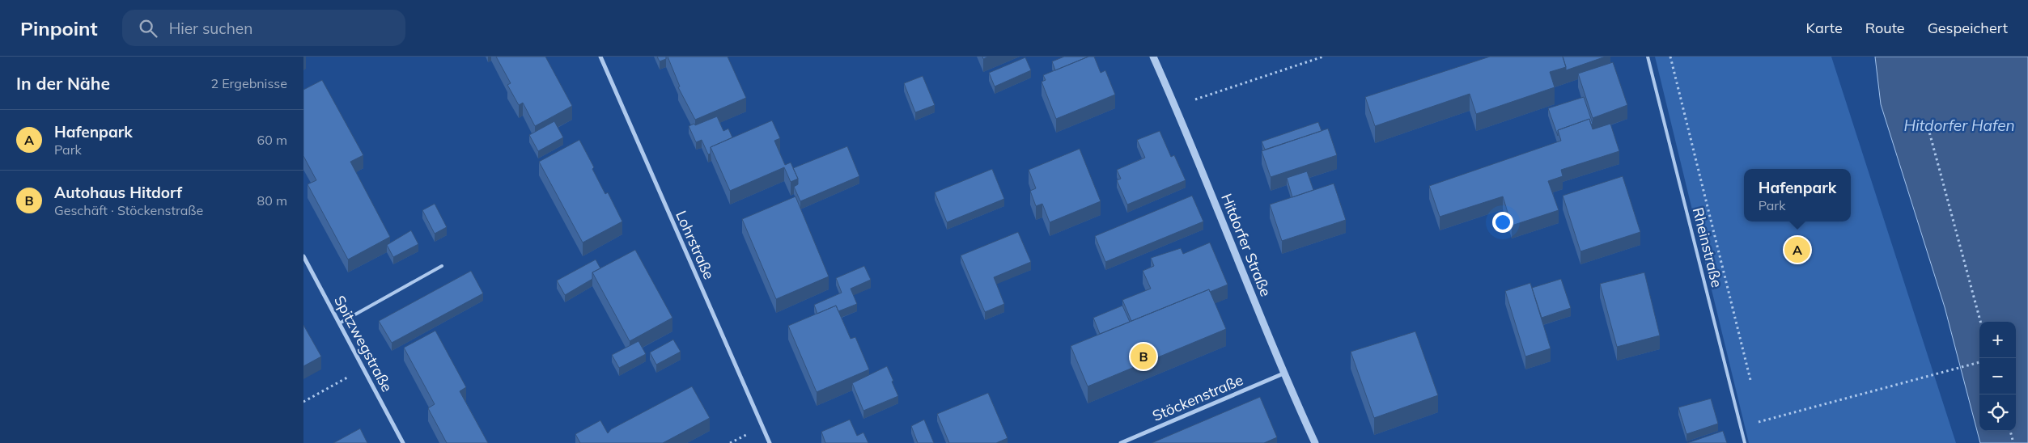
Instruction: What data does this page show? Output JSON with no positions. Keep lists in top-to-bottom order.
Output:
{
  "streets": {
    "street": [
      "Lohrstraße",
      "Hitdorfer Straße",
      "Spitzwegstraße",
      "Stöckenstraße"
    ],
    "lane": ["Rheinstraße"]
  },
  "crossings": [
    ["Hitdorfer Straße", "Stöckenstraße"]
  ],
  "water": ["Hitdorfer Hafen"],
  "page": {
    "header": "Pinpoint",
    "search": "Hier suchen",
    "nav": ["Karte", "Route", "Gespeichert"],
    "heading": ["In der Nähe", "2 Ergebnisse"],
    "list": [
      {
        "mark": "A",
        "name": "Hafenpark",
        "note": "Park",
        "value": "60 m"
      },
      {
        "mark": "B",
        "name": "Autohaus Hitdorf",
        "note": "Geschäft · Stöckenstraße",
        "value": "80 m"
      }
    ],
    "popup": ["Hafenpark", "Park"],
    "pins": ["A", "B"],
    "map_buttons": ["+", "−"]
  }
}
